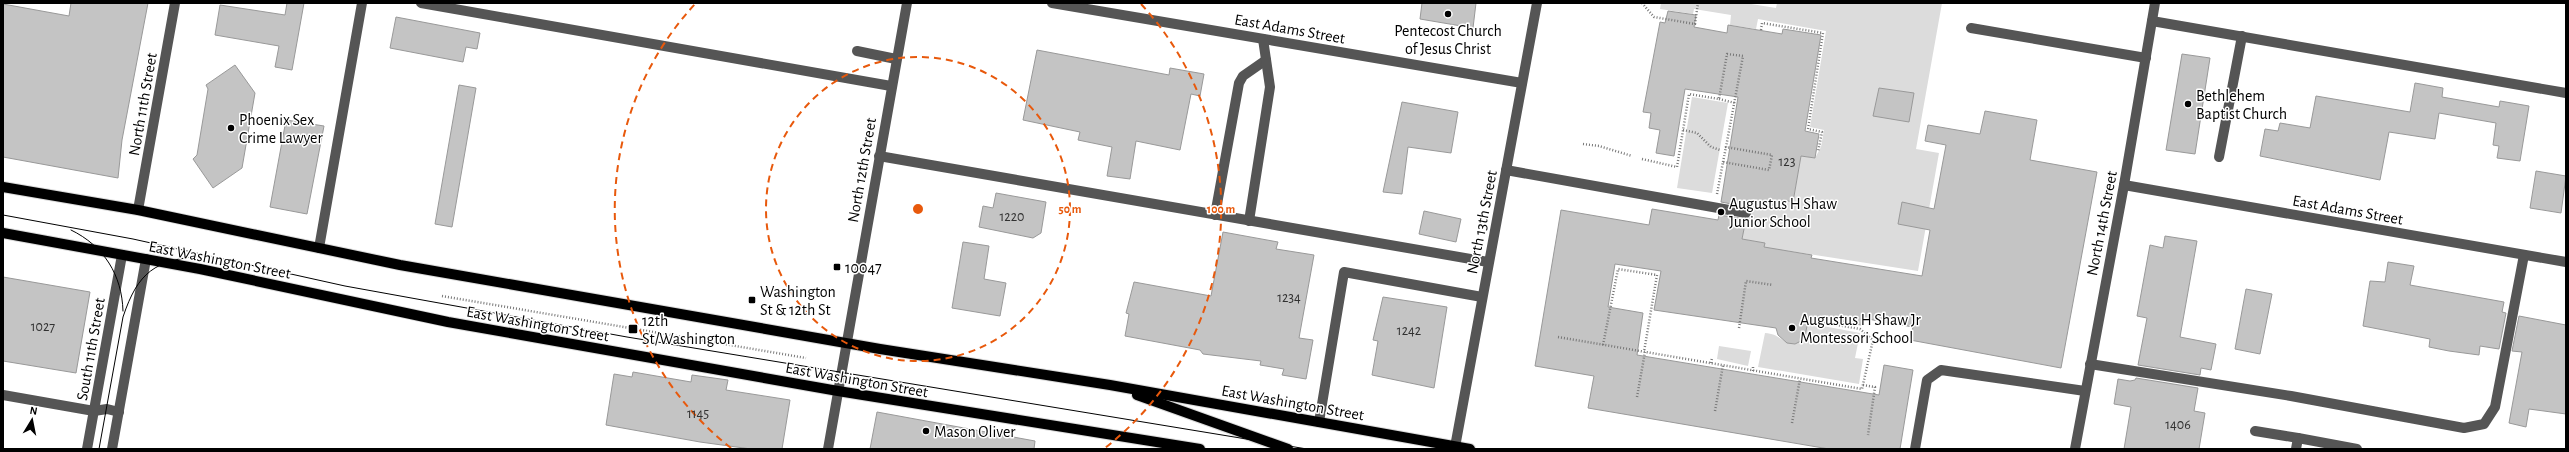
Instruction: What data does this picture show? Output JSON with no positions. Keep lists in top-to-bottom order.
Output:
{
  "streets": {
    "main road": ["East Washington Street"],
    "street": [
      "East Adams Street",
      "North 11th Street",
      "North 12th Street",
      "North 13th Street",
      "North 14th Street",
      "South 11th Street"
    ]
  },
  "crossings": [
    ["East Adams Street", "North 13th Street"],
    ["East Adams Street", "North 14th Street"],
    ["North 11th Street", "East Washington Street"],
    ["North 12th Street", "East Washington Street"],
    ["North 13th Street", "East Washington Street"],
    ["East Washington Street", "South 11th Street"]
  ],
  "places": {
    "other": [
      "Pentecost Church of Jesus Christ",
      "Bethlehem Baptist Church",
      "Phoenix Sex Crime Lawyer",
      "Augustus H Shaw Junior School",
      "Augustus H Shaw Jr Montessori School",
      "Mason Oliver"
    ],
    "transit": ["10047", "Washington St & 12th St", "12th St/Washington"]
  },
  "house_numbers": [
    "123",
    "1220",
    "1234",
    "1027",
    "1242",
    "1145",
    "1406"
  ],
  "north": "top",
  "rings": ["50 m", "100 m"]
}
